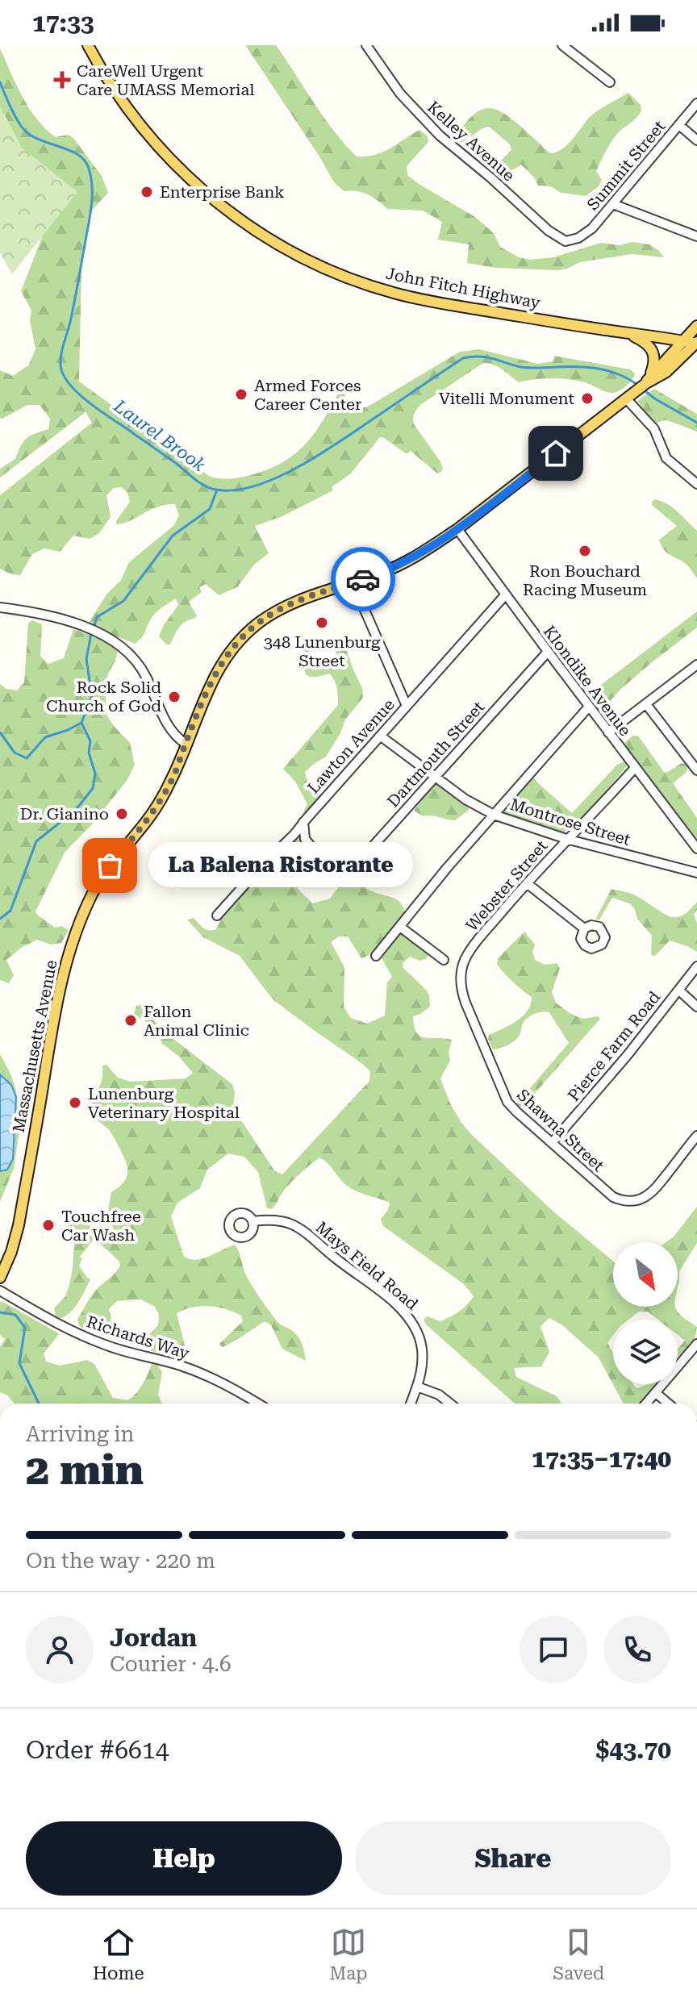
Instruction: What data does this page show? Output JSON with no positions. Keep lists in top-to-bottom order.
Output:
{
  "streets": {
    "main road": ["John Fitch Highway", "Massachusetts Avenue"],
    "street": [
      "Kelley Avenue",
      "Summit Street",
      "Klondike Avenue",
      "Lawton Avenue",
      "Dartmouth Street",
      "Montrose Street",
      "Webster Street",
      "Pierce Farm Road",
      "Shawna Street",
      "Mays Field Road",
      "Richards Way"
    ]
  },
  "crossings": [
    ["Kelley Avenue", "Summit Street"],
    ["Klondike Avenue", "Lawton Avenue"],
    ["Klondike Avenue", "Dartmouth Street"],
    ["Klondike Avenue", "Webster Street"],
    ["Klondike Avenue", "Massachusetts Avenue"],
    ["Lawton Avenue", "Dartmouth Street"],
    ["Lawton Avenue", "Montrose Street"],
    ["Dartmouth Street", "Montrose Street"],
    ["Montrose Street", "Webster Street"],
    ["Webster Street", "Shawna Street"],
    ["Pierce Farm Road", "Shawna Street"]
  ],
  "water": ["Laurel Brook"],
  "places": {
    "health": ["CareWell Urgent Care UMASS Memorial"],
    "other": [
      "Enterprise Bank",
      "Armed Forces Career Center",
      "Vitelli Monument",
      "Ron Bouchard Racing Museum",
      "348 Lunenburg Street",
      "Rock Solid Church of God",
      "Dr. Gianino",
      "La Balena Ristorante",
      "Fallon Animal Clinic",
      "Lunenburg Veterinary Hospital",
      "Touchfree Car Wash"
    ]
  },
  "north": "bottom right",
  "page": {
    "status": "17:33",
    "bubble": "La Balena Ristorante",
    "heading": ["2 min", "Arriving in", "17:35–17:40"],
    "panel": [
      "Jordan",
      "Courier · 4.6",
      "Order #6614",
      "$43.70"
    ],
    "bar": "On the way · 220 m",
    "buttons": ["Help", "Share"],
    "tabs": ["Home", "Map", "Saved"]
  }
}
